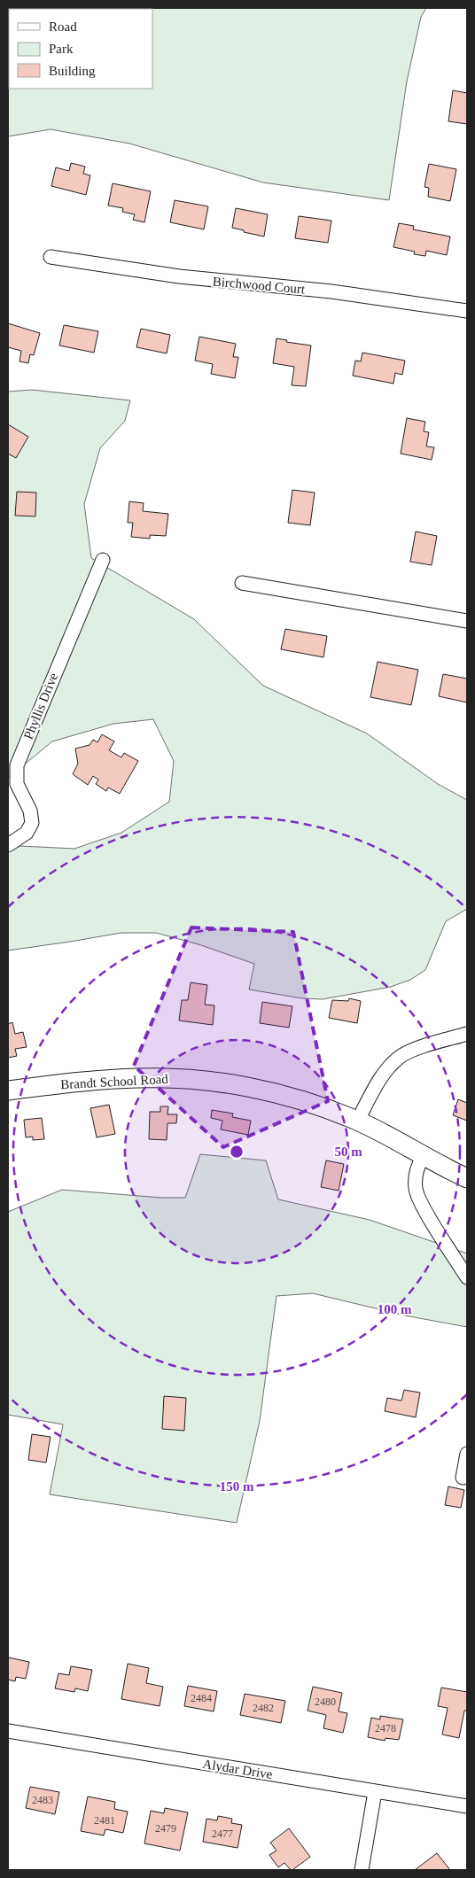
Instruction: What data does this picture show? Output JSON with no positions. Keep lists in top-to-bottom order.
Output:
{
  "streets": {
    "street": [
      "Birchwood Court",
      "Phyllis Drive",
      "Brandt School Road",
      "Alydar Drive"
    ]
  },
  "house_numbers": [
    "2484",
    "2480",
    "2482",
    "2478",
    "2483",
    "2481",
    "2479",
    "2477"
  ],
  "legend": ["Road", "Park", "Building"],
  "rings": ["50 m", "100 m", "150 m"]
}
